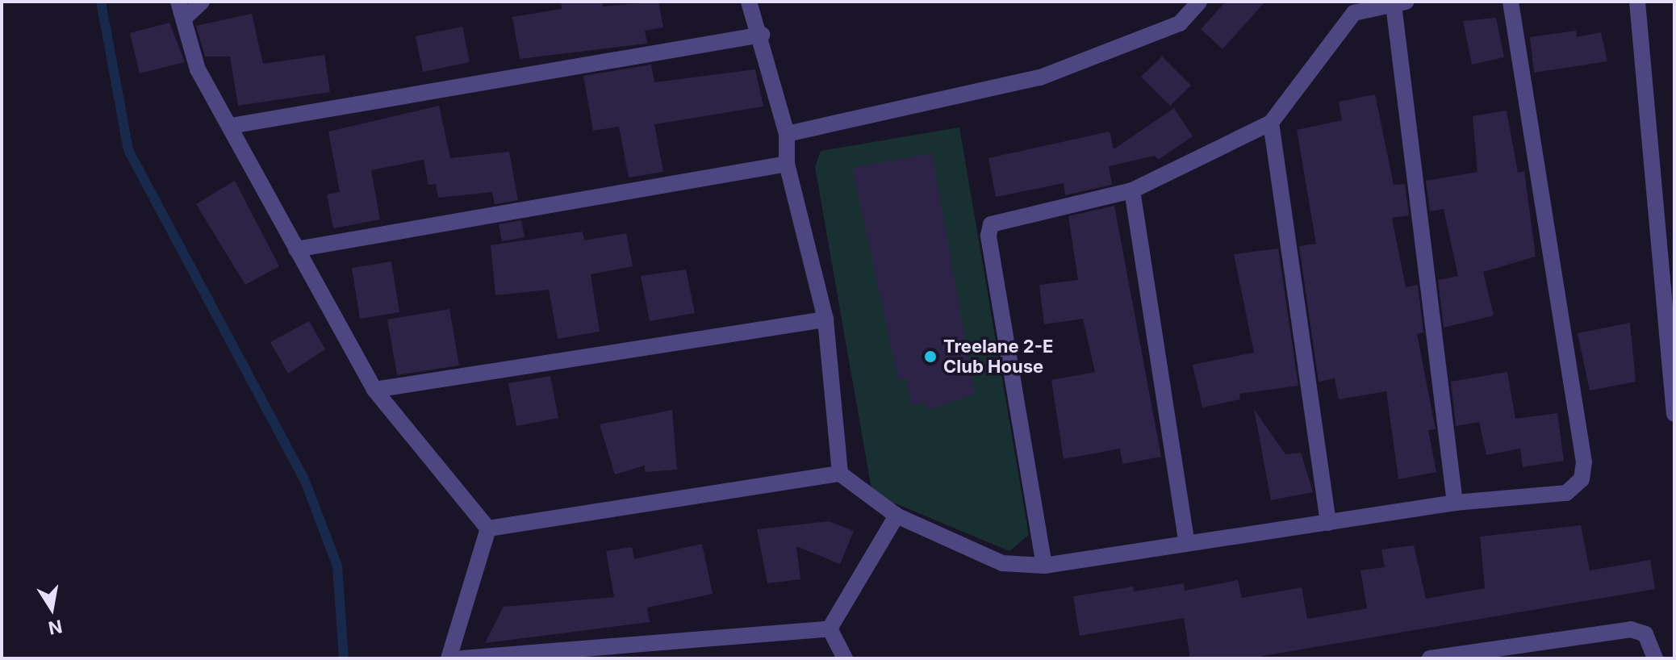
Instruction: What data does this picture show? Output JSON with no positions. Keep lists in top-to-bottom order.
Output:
{
  "places": ["Treelane 2-E Club House"],
  "north": "bottom"
}
